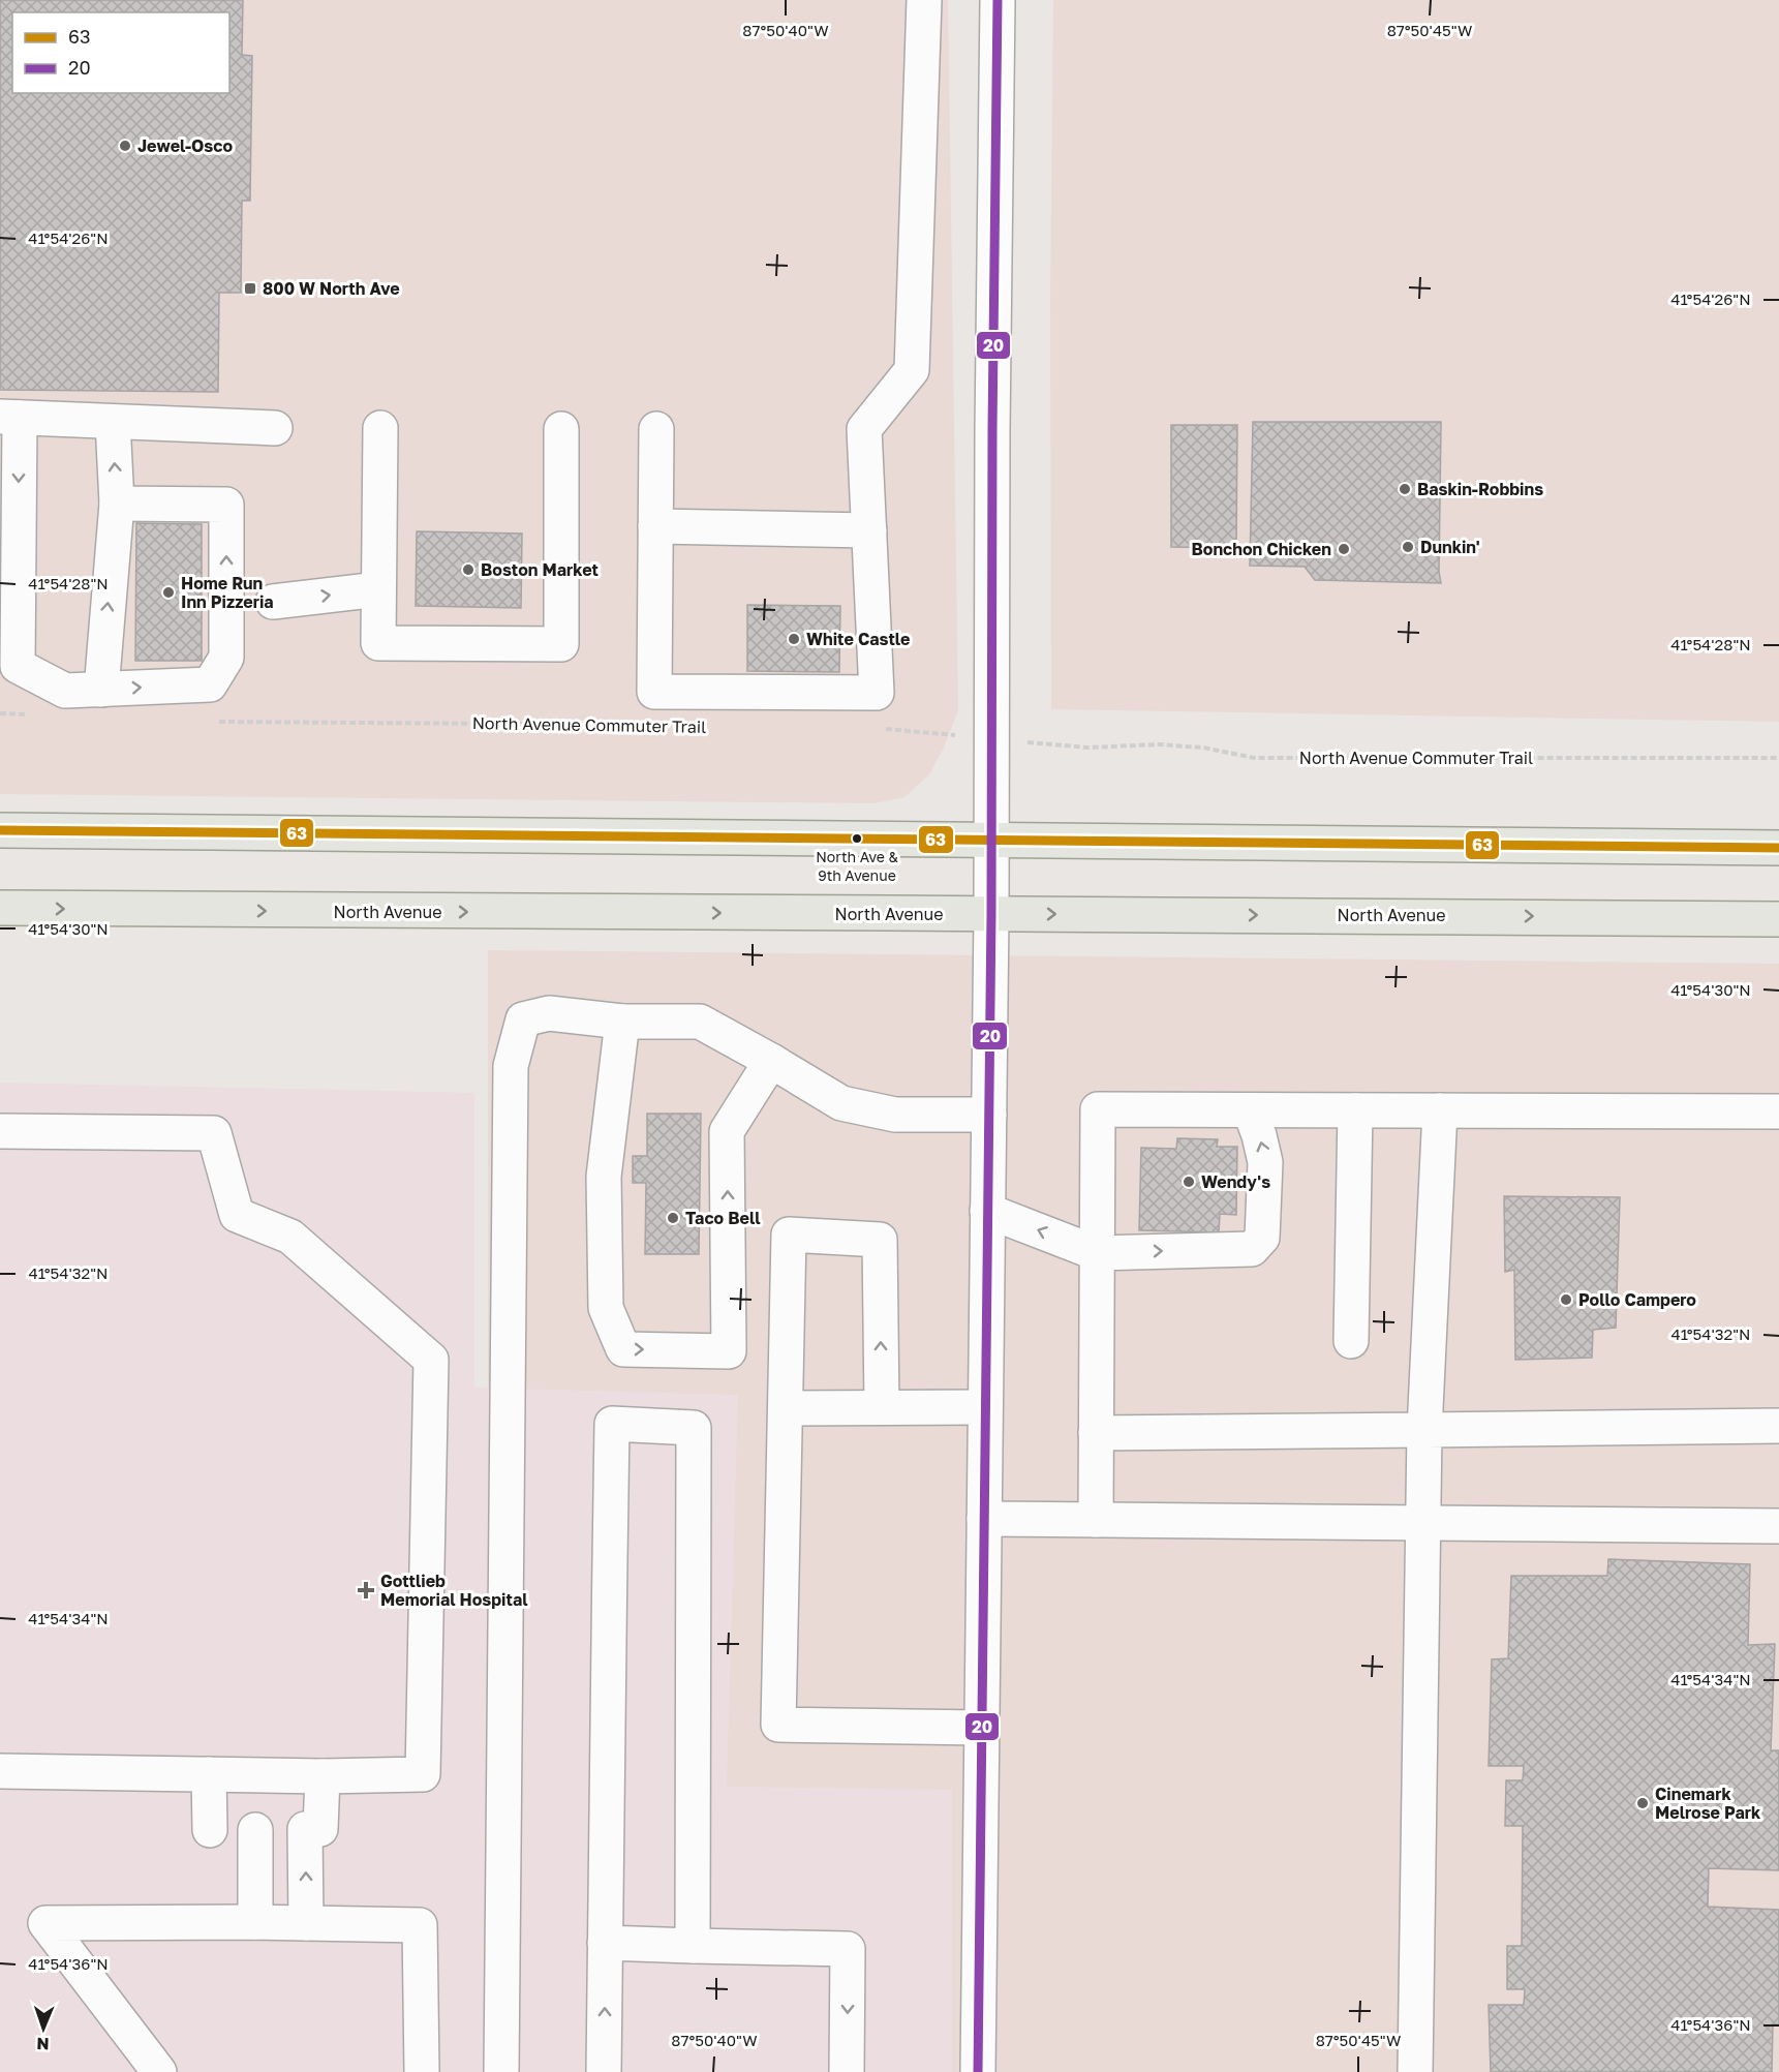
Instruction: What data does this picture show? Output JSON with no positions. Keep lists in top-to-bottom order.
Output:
{
  "streets": {
    "main road": ["North Avenue"],
    "path": ["North Avenue Commuter Trail"]
  },
  "places": {
    "other": [
      "Jewel-Osco",
      "Baskin-Robbins",
      "Dunkin'",
      "Bonchon Chicken",
      "Boston Market",
      "Home Run Inn Pizzeria",
      "White Castle",
      "North Ave & 9th Avenue",
      "Wendy's",
      "Taco Bell",
      "Pollo Campero",
      "Cinemark Melrose Park"
    ],
    "transit": ["800 W North Ave"],
    "health": ["Gottlieb Memorial Hospital"]
  },
  "lines": ["transit line 20", "transit line 63"],
  "legend": ["63", "20"],
  "north": "bottom",
  "coordinates": [
    "87°50'40\"W",
    "87°50'45\"W",
    "41°54'26\"N",
    "41°54'28\"N",
    "41°54'30\"N",
    "41°54'32\"N",
    "41°54'34\"N",
    "41°54'36\"N"
  ]
}
